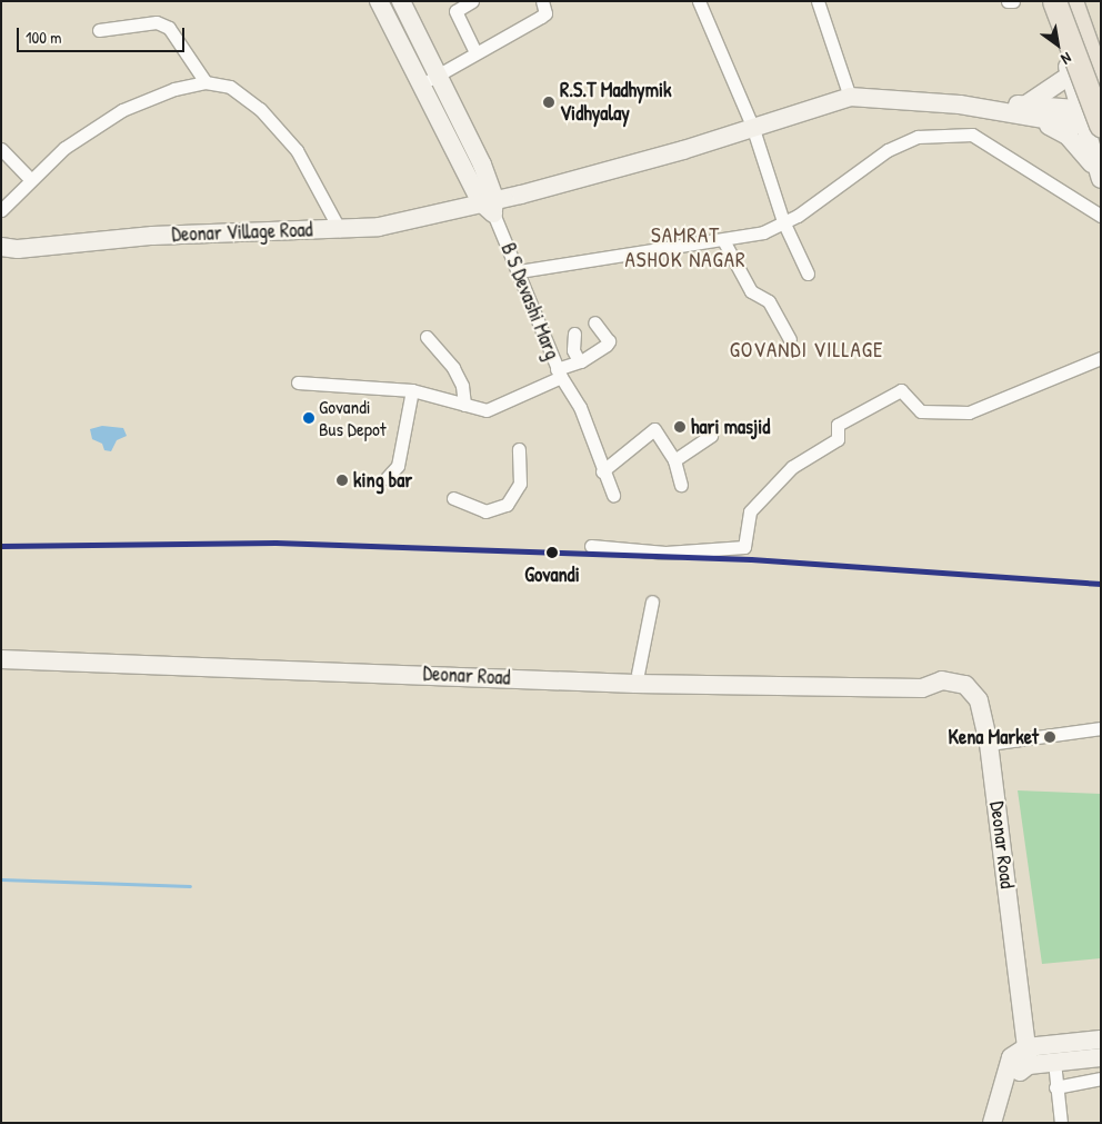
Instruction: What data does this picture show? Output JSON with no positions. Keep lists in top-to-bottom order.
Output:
{
  "streets": {
    "main road": ["Deonar Village Road", "B S Devashi Marg", "Deonar Road"]
  },
  "crossings": [
    ["Deonar Village Road", "B S Devashi Marg"]
  ],
  "districts": ["SAMRAT ASHOK NAGAR", "GOVANDI VILLAGE"],
  "places": [
    "R.S.T Madhymik Vidhyalay",
    "Govandi Bus Depot",
    "hari masjid",
    "king bar",
    "Govandi",
    "Kena Market"
  ],
  "scale_bar": "100 m",
  "north": "bottom right"
}
